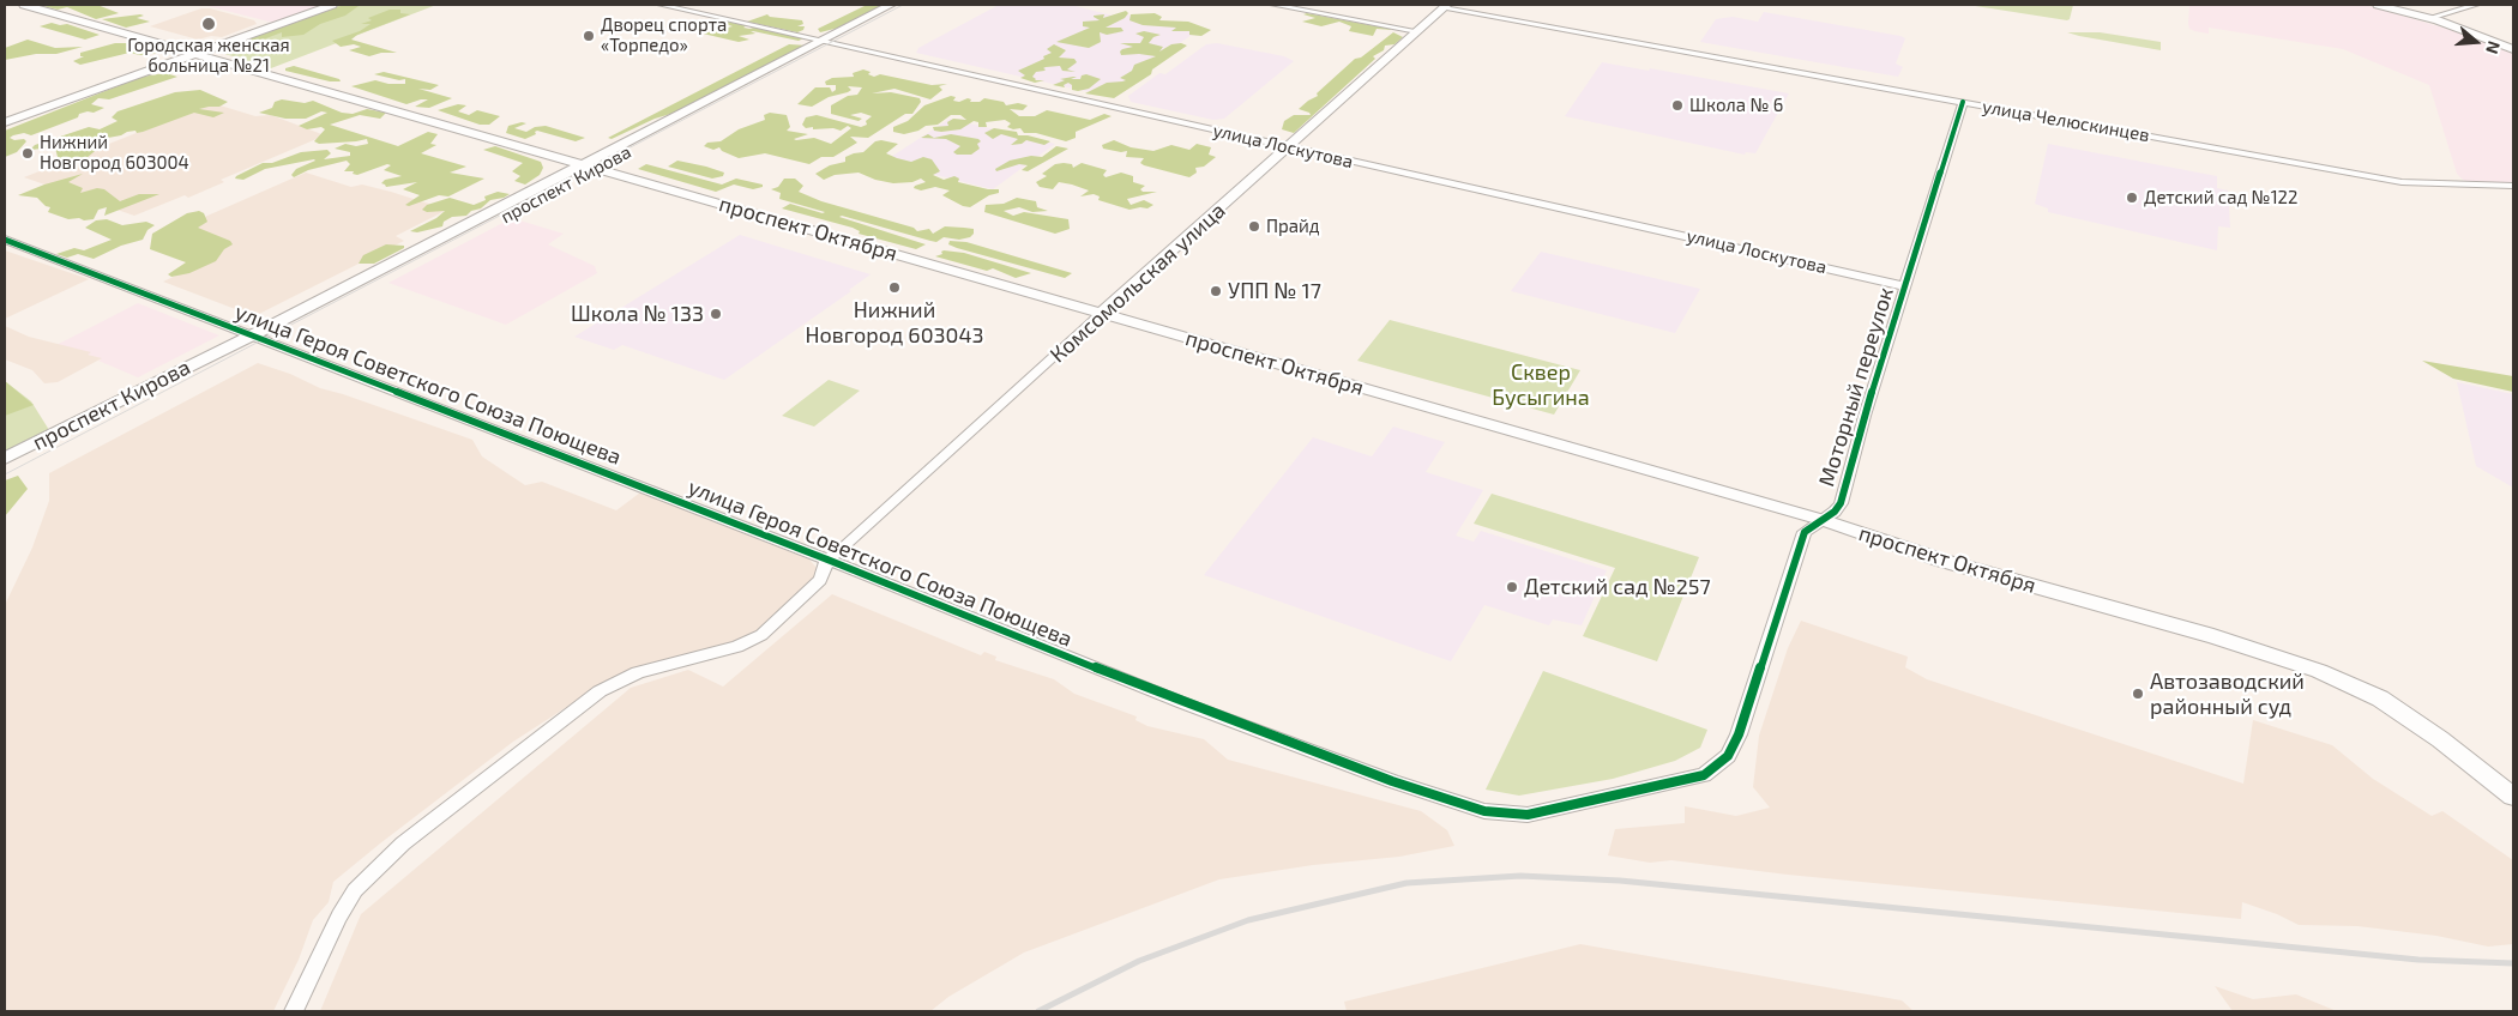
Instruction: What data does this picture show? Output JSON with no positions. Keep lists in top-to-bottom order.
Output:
{
  "streets": {
    "main road": ["проспект Кирова", "проспект Октября", "Комсомольская улица"],
    "street": [
      "улица Челюскинцев",
      "улица Лоскутова",
      "улица Героя Советского Союза Поющева",
      "Моторный переулок"
    ]
  },
  "crossings": [
    ["улица Челюскинцев", "Комсомольская улица"],
    ["улица Челюскинцев", "Моторный переулок"],
    ["улица Лоскутова", "проспект Кирова"],
    ["улица Лоскутова", "Комсомольская улица"],
    ["улица Лоскутова", "Моторный переулок"],
    ["проспект Кирова", "проспект Октября"],
    ["проспект Кирова", "улица Героя Советского Союза Поющева"],
    ["проспект Октября", "Комсомольская улица"],
    ["проспект Октября", "Моторный переулок"],
    ["Комсомольская улица", "улица Героя Советского Союза Поющева"],
    ["улица Героя Советского Союза Поющева", "Моторный переулок"]
  ],
  "parks": ["Сквер Бусыгина"],
  "places": [
    "Городская женская больница №21",
    "Дворец спорта «Торпедо»",
    "Школа № 6",
    "Нижний Новгород 603004",
    "Детский сад №122",
    "Прайд",
    "Нижний Новгород 603043",
    "УПП № 17",
    "Школа № 133",
    "Детский сад №257",
    "Автозаводский районный суд"
  ],
  "north": "right"
}
